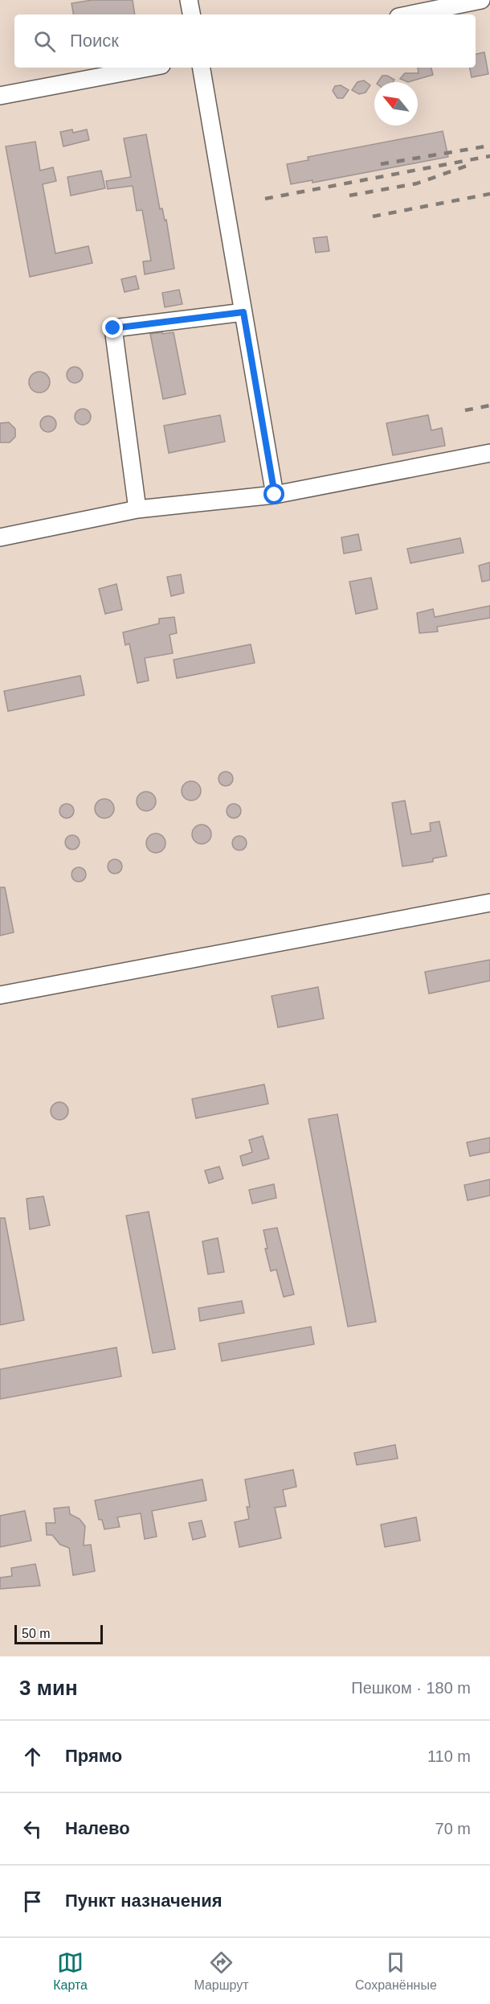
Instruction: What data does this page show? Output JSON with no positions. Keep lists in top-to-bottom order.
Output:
{
  "scale_bar": "50 m",
  "north": "top left",
  "page": {
    "search": "Поиск",
    "scale": "50 m",
    "heading": ["3 мин", "Пешком · 180 m"],
    "list": [
      ["Прямо", "110 m"],
      ["Налево", "70 m"],
      "Пункт назначения"
    ],
    "nav": ["Карта", "Маршрут", "Сохранённые"]
  }
}
